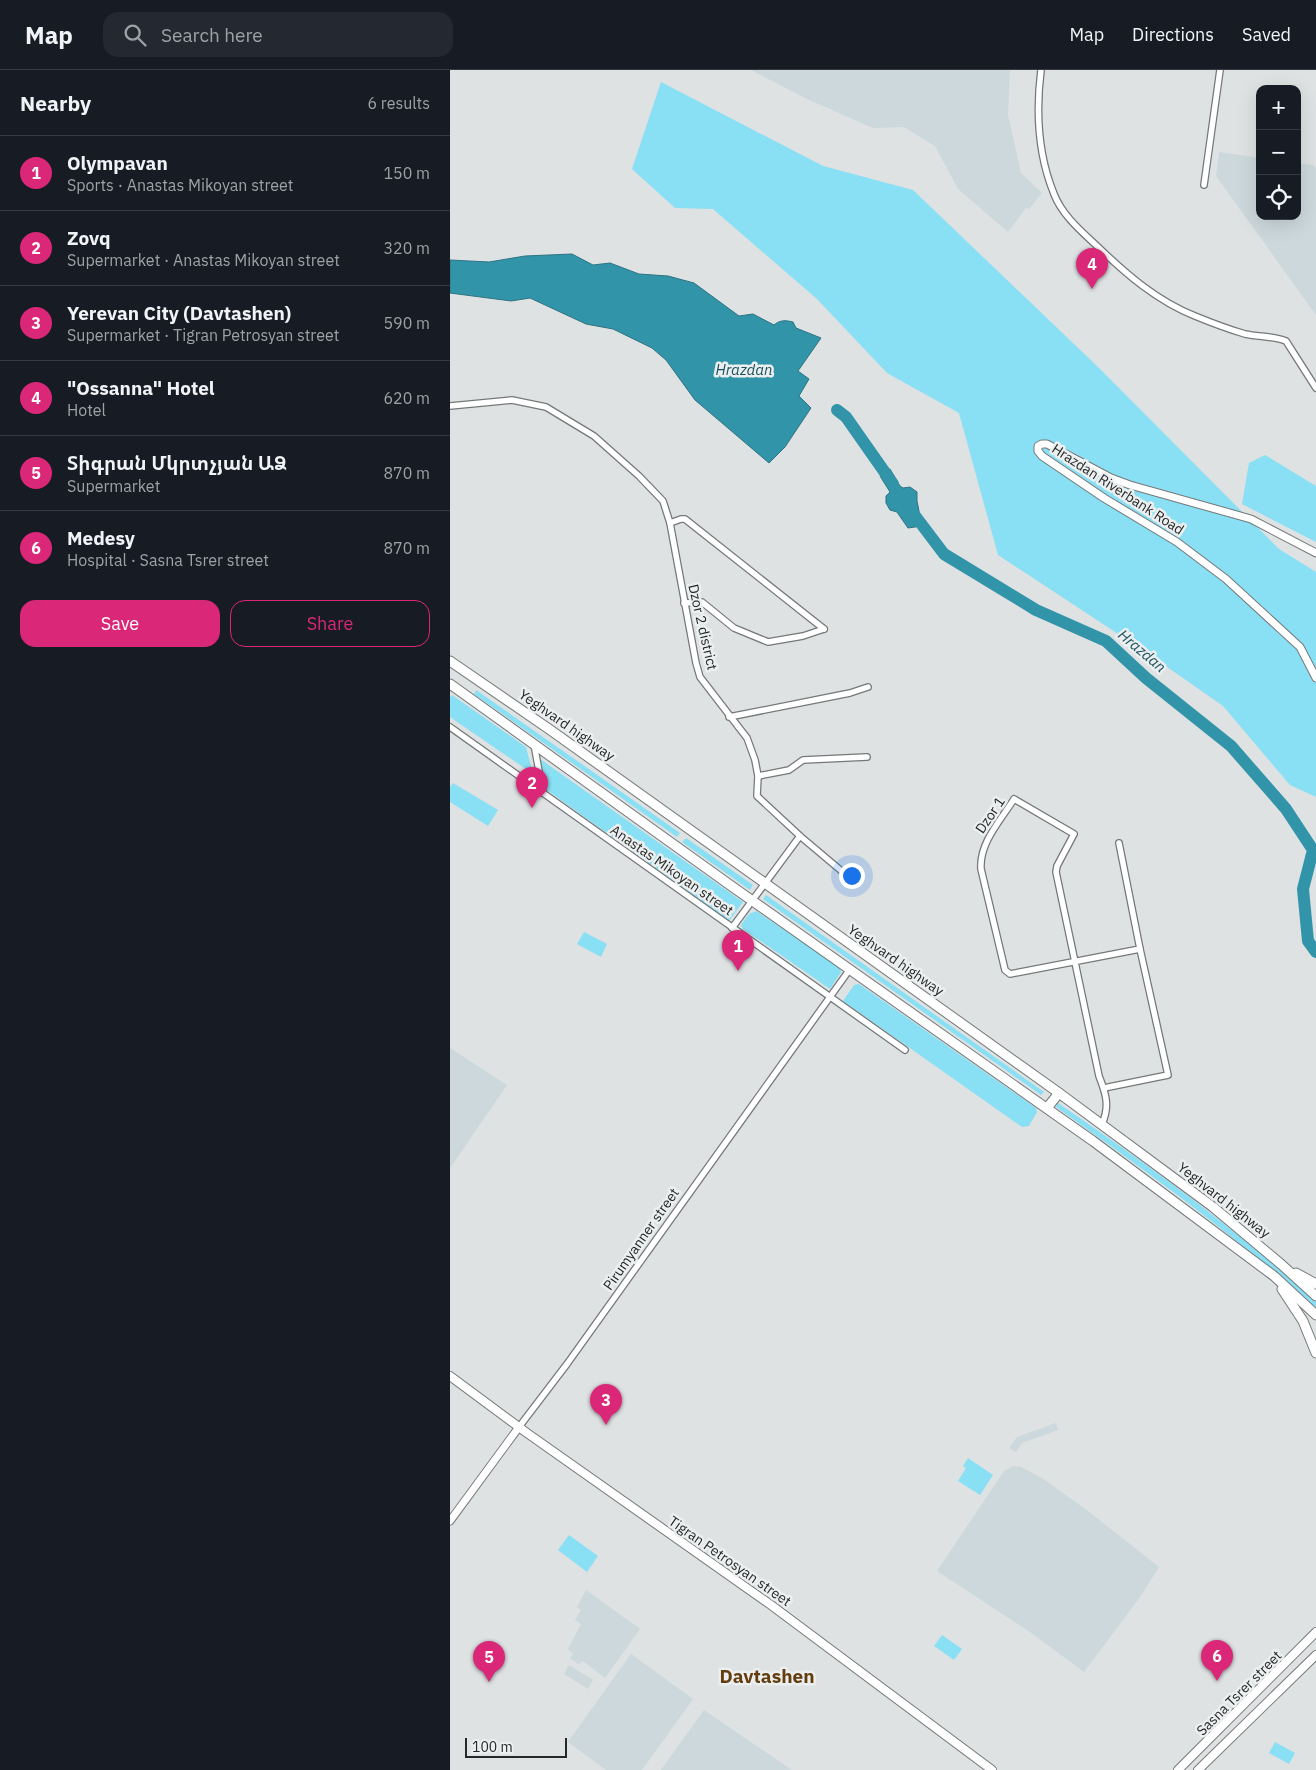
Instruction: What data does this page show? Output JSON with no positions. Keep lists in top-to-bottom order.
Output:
{
  "streets": {
    "main road": ["Yeghvard highway", "Tigran Petrosyan street", "Sasna Tsrer street"],
    "street": [
      "Hrazdan Riverbank Road",
      "Dzor 2 district",
      "Dzor 1",
      "Anastas Mikoyan street",
      "Pirumyanner street"
    ]
  },
  "crossings": [
    ["Yeghvard highway", "Dzor 1"],
    ["Anastas Mikoyan street", "Pirumyanner street"],
    ["Pirumyanner street", "Tigran Petrosyan street"]
  ],
  "districts": ["Davtashen"],
  "water": ["Hrazdan"],
  "scale_bar": "100 m",
  "page": {
    "header": "Map",
    "search": "Search here",
    "nav": ["Map", "Directions", "Saved"],
    "heading": ["Nearby", "6 results"],
    "map_buttons": ["+", "−"],
    "list": [
      {
        "mark": "1",
        "name": "Olympavan",
        "note": "Sports · Anastas Mikoyan street",
        "value": "150 m"
      },
      {
        "mark": "2",
        "name": "Zovq",
        "note": "Supermarket · Anastas Mikoyan street",
        "value": "320 m"
      },
      {
        "mark": "3",
        "name": "Yerevan City (Davtashen)",
        "note": "Supermarket · Tigran Petrosyan street",
        "value": "590 m"
      },
      {
        "mark": "4",
        "name": "\"Ossanna\" Hotel",
        "note": "Hotel",
        "value": "620 m"
      },
      {
        "mark": "5",
        "name": "Տիգրան Մկրտչյան ԱՁ",
        "note": "Supermarket",
        "value": "870 m"
      },
      {
        "mark": "6",
        "name": "Medesy",
        "note": "Hospital · Sasna Tsrer street",
        "value": "870 m"
      }
    ],
    "pins": [
      "4",
      "2",
      "1",
      "3",
      "6",
      "5"
    ],
    "buttons": ["Save", "Share"],
    "scale": "100 m"
  }
}
